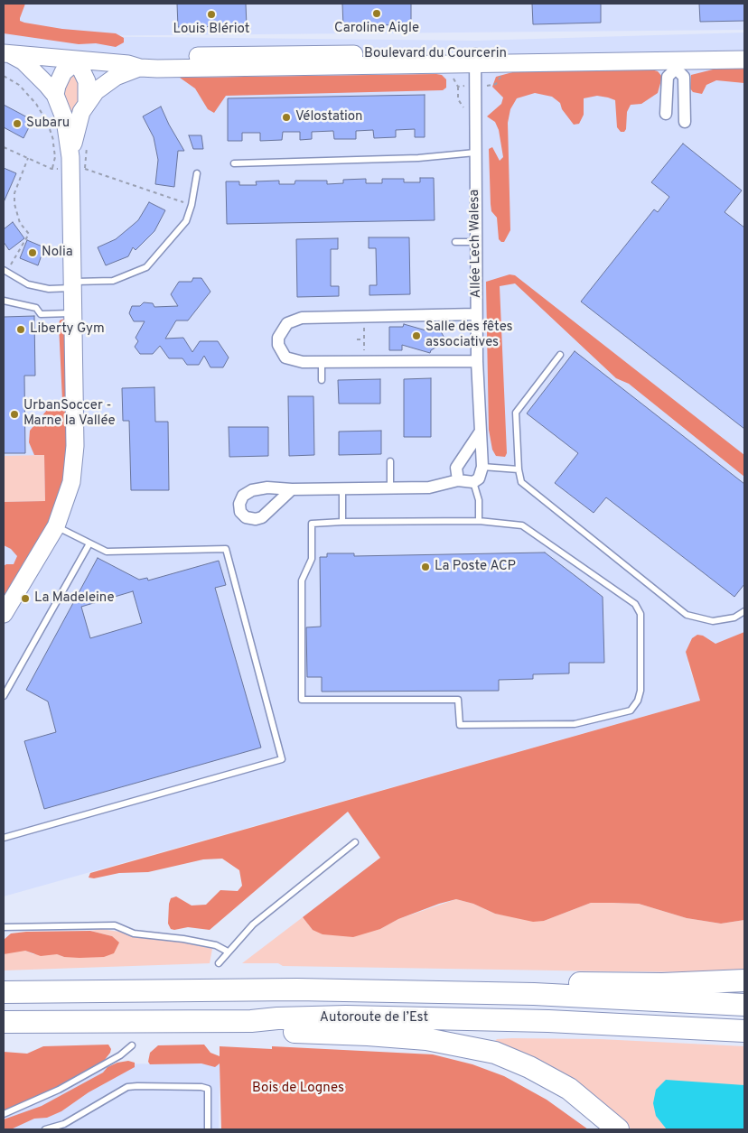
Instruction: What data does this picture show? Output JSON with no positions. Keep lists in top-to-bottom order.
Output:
{
  "streets": {
    "highway": ["Autoroute de l’Est"],
    "street": ["Boulevard du Courcerin", "Allée Lech Walesa"]
  },
  "crossings": [
    ["Boulevard du Courcerin", "Allée Lech Walesa"]
  ],
  "parks": ["Bois de Lognes"],
  "places": [
    "Caroline Aigle",
    "Louis Blériot",
    "Vélostation",
    "Subaru",
    "Nolia",
    "Liberty Gym",
    "Salle des fêtes associatives",
    "UrbanSoccer - Marne la Vallée",
    "La Poste ACP",
    "La Madeleine"
  ]
}
